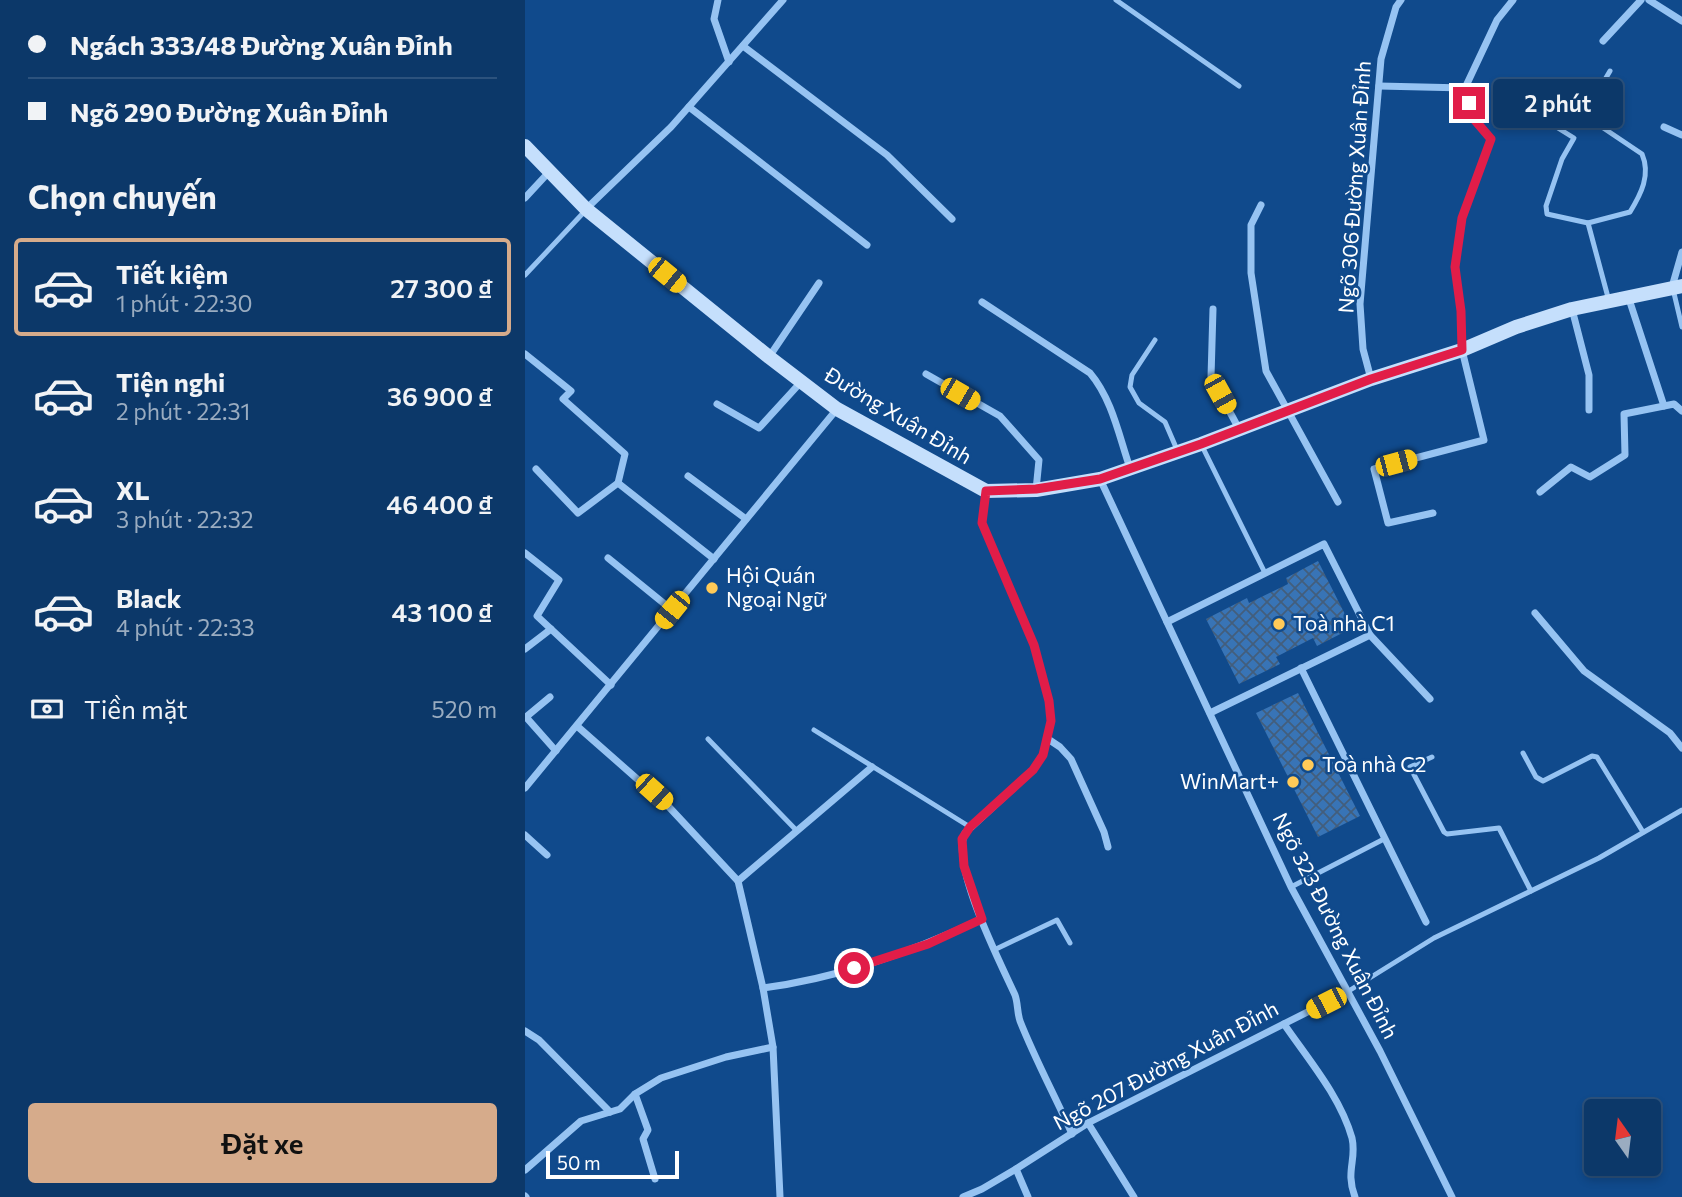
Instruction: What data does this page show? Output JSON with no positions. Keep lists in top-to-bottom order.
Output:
{
  "streets": {
    "street": [
      "Ngõ 306 Đường Xuân Đỉnh",
      "Đường Xuân Đỉnh",
      "Ngõ 323 Đường Xuân Đỉnh",
      "Ngõ 207 Đường Xuân Đỉnh"
    ]
  },
  "crossings": [
    ["Ngõ 306 Đường Xuân Đỉnh", "Đường Xuân Đỉnh"],
    ["Đường Xuân Đỉnh", "Ngõ 323 Đường Xuân Đỉnh"],
    ["Ngõ 323 Đường Xuân Đỉnh", "Ngõ 207 Đường Xuân Đỉnh"]
  ],
  "places": [
    "Hội Quán Ngoại Ngữ",
    "Toà nhà C1",
    "Toà nhà C2",
    "WinMart+"
  ],
  "scale_bar": "50 m",
  "north": "top",
  "page": {
    "banner": ["Ngách 333/48 Đường Xuân Đỉnh", "Ngõ 290 Đường Xuân Đỉnh"],
    "bubble": "2 phút",
    "heading": "Chọn chuyến",
    "list": [
      {
        "name": "Tiết kiệm",
        "note": "1 phút · 22:30",
        "value": "27 300 ₫"
      },
      {
        "name": "Tiện nghi",
        "note": "2 phút · 22:31",
        "value": "36 900 ₫"
      },
      {
        "name": "XL",
        "note": "3 phút · 22:32",
        "value": "46 400 ₫"
      },
      {
        "name": "Black",
        "note": "4 phút · 22:33",
        "value": "43 100 ₫"
      }
    ],
    "pay": ["Tiền mặt", "520 m"],
    "buttons": "Đặt xe",
    "scale": "50 m"
  }
}
